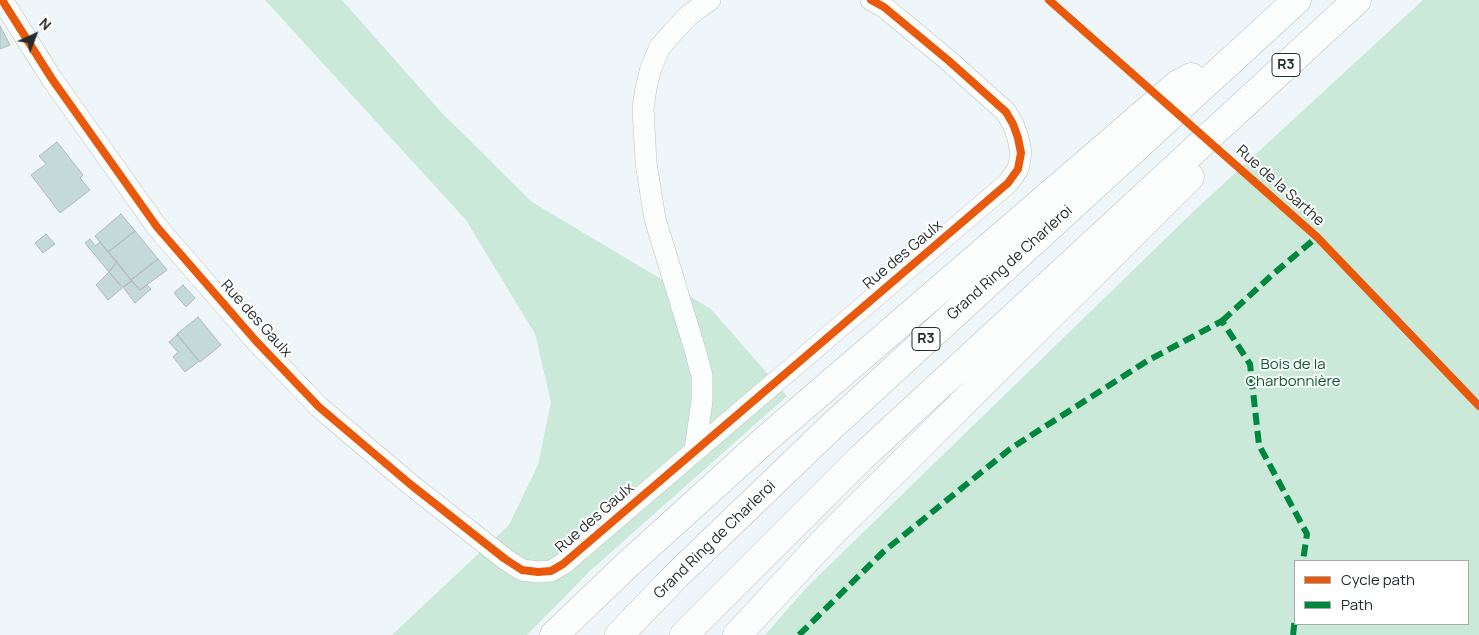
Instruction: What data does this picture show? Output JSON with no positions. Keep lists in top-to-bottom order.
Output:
{
  "streets": {
    "highway": ["R3", "Grand Ring de Charleroi"],
    "street": ["Rue des Gaulx"],
    "cycle path": ["Rue de la Sarthe"]
  },
  "parks": ["Bois de la Charbonnière"],
  "legend": ["Cycle path", "Path"],
  "north": "top right"
}
